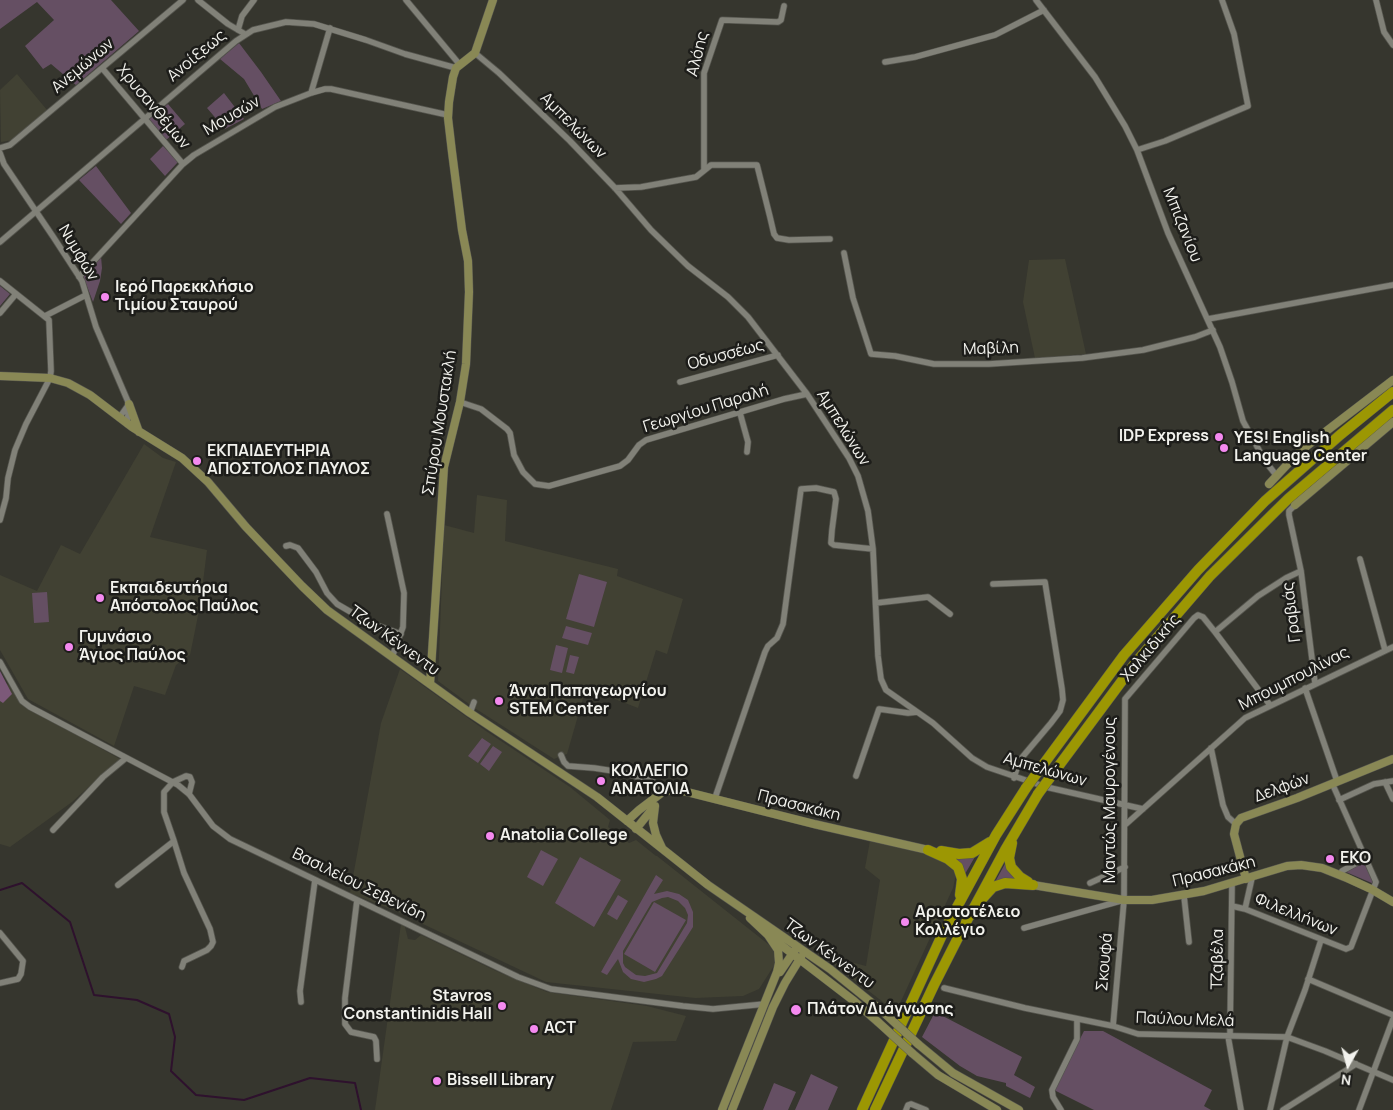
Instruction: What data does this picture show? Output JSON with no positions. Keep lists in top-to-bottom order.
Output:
{
  "streets": {
    "main road": [
      "Σπύρου Μουστακλή",
      "Τζων Κέννεντυ",
      "Δελφών",
      "Πρασακάκη"
    ],
    "street": [
      "Αλόης",
      "Ανοίξεως",
      "Ανεμώνων",
      "Χρυσανθέμων",
      "Μουσών",
      "Αμπελώνων",
      "Μπιζανίου",
      "Νυμφών",
      "Μαβίλη",
      "Οδυσσέως",
      "Γεωργίου Παραλή",
      "Γραβιάς",
      "Χαλκιδικής",
      "Μπουμπουλίνας",
      "Μαντώς Μαυρογένους",
      "Βασιλείου Σεβενίδη",
      "Φιλελλήνων",
      "Τζαβέλα",
      "Σκουφά",
      "Παύλου Μελά"
    ]
  },
  "crossings": [
    ["Ανοίξεως", "Χρυσανθέμων"],
    ["Ανοίξεως", "Νυμφών"],
    ["Ανοίξεως", "Σπύρου Μουστακλή"],
    ["Ανεμώνων", "Χρυσανθέμων"],
    ["Χρυσανθέμων", "Μουσών"],
    ["Μουσών", "Νυμφών"],
    ["Μουσών", "Σπύρου Μουστακλή"],
    ["Αμπελώνων", "Οδυσσέως"],
    ["Αμπελώνων", "Γεωργίου Παραλή"],
    ["Αμπελώνων", "Μπουμπουλίνας"],
    ["Αμπελώνων", "Μαντώς Μαυρογένους"],
    ["Μπιζανίου", "Μαβίλη"],
    ["Γεωργίου Παραλή", "Σπύρου Μουστακλή"],
    ["Σπύρου Μουστακλή", "Τζων Κέννεντυ"],
    ["Γραβιάς", "Μπουμπουλίνας"],
    ["Χαλκιδικής", "Μαντώς Μαυρογένους"],
    ["Μπουμπουλίνας", "Μαντώς Μαυρογένους"],
    ["Μαντώς Μαυρογένους", "Πρασακάκη"],
    ["Μαντώς Μαυρογένους", "Σκουφά"],
    ["Πρασακάκη", "Φιλελλήνων"],
    ["Πρασακάκη", "Τζαβέλα"],
    ["Πρασακάκη", "Σκουφά"],
    ["Φιλελλήνων", "Τζαβέλα"],
    ["Τζαβέλα", "Παύλου Μελά"],
    ["Σκουφά", "Παύλου Μελά"]
  ],
  "places": [
    "Ιερό Παρεκκλήσιο Τιμίου Σταυρού",
    "IDP Express",
    "YES! English Language Center",
    "ΕΚΠΑΙΔΕΥΤΗΡΙΑ ΑΠΟΣΤΟΛΟΣ ΠΑΥΛΟΣ",
    "Εκπαιδευτήρια Απόστολος Παύλος",
    "Γυμνάσιο Άγιος Παύλος",
    "Άννα Παπαγεωργίου STEM Center",
    "ΚΟΛΛΕΓΙΟ ΑΝΑΤΟΛΙΑ",
    "Anatolia College",
    "EKO",
    "Αριστοτέλειο Κολλέγιο",
    "Stavros Constantinidis Hall",
    "Πλάτον Διάγνωσης",
    "ACT",
    "Bissell Library"
  ],
  "north": "bottom"
}
